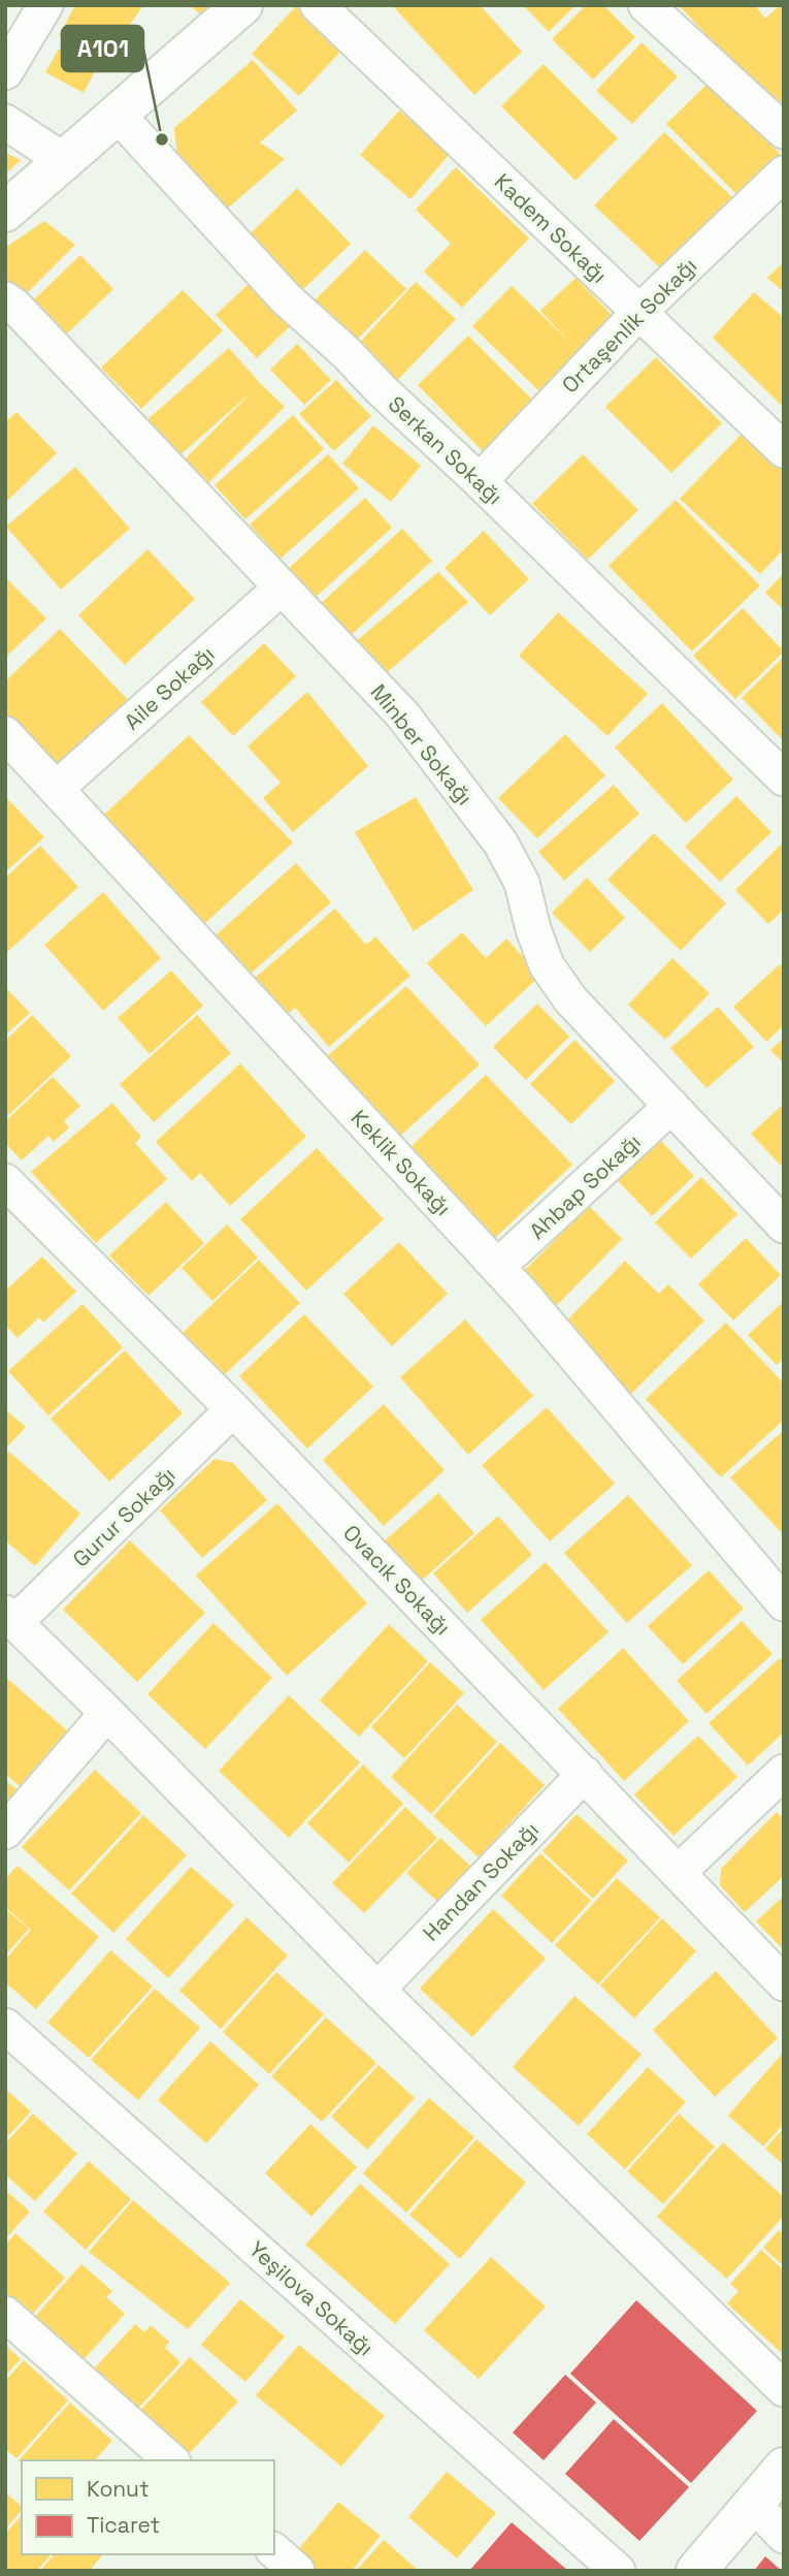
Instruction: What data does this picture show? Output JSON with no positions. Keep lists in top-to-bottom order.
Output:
{
  "streets": {
    "street": [
      "Kadem Sokağı",
      "Ortaşenlik Sokağı",
      "Serkan Sokağı",
      "Aile Sokağı",
      "Minber Sokağı",
      "Keklik Sokağı",
      "Ahbap Sokağı",
      "Gurur Sokağı",
      "Ovacık Sokağı",
      "Handan Sokağı",
      "Yeşilova Sokağı"
    ]
  },
  "crossings": [
    ["Kadem Sokağı", "Ortaşenlik Sokağı"],
    ["Ortaşenlik Sokağı", "Serkan Sokağı"],
    ["Aile Sokağı", "Minber Sokağı"],
    ["Aile Sokağı", "Keklik Sokağı"],
    ["Minber Sokağı", "Ahbap Sokağı"],
    ["Keklik Sokağı", "Ahbap Sokağı"],
    ["Gurur Sokağı", "Ovacık Sokağı"],
    ["Ovacık Sokağı", "Handan Sokağı"]
  ],
  "places": ["A101"],
  "legend": ["Konut", "Ticaret"]
}
